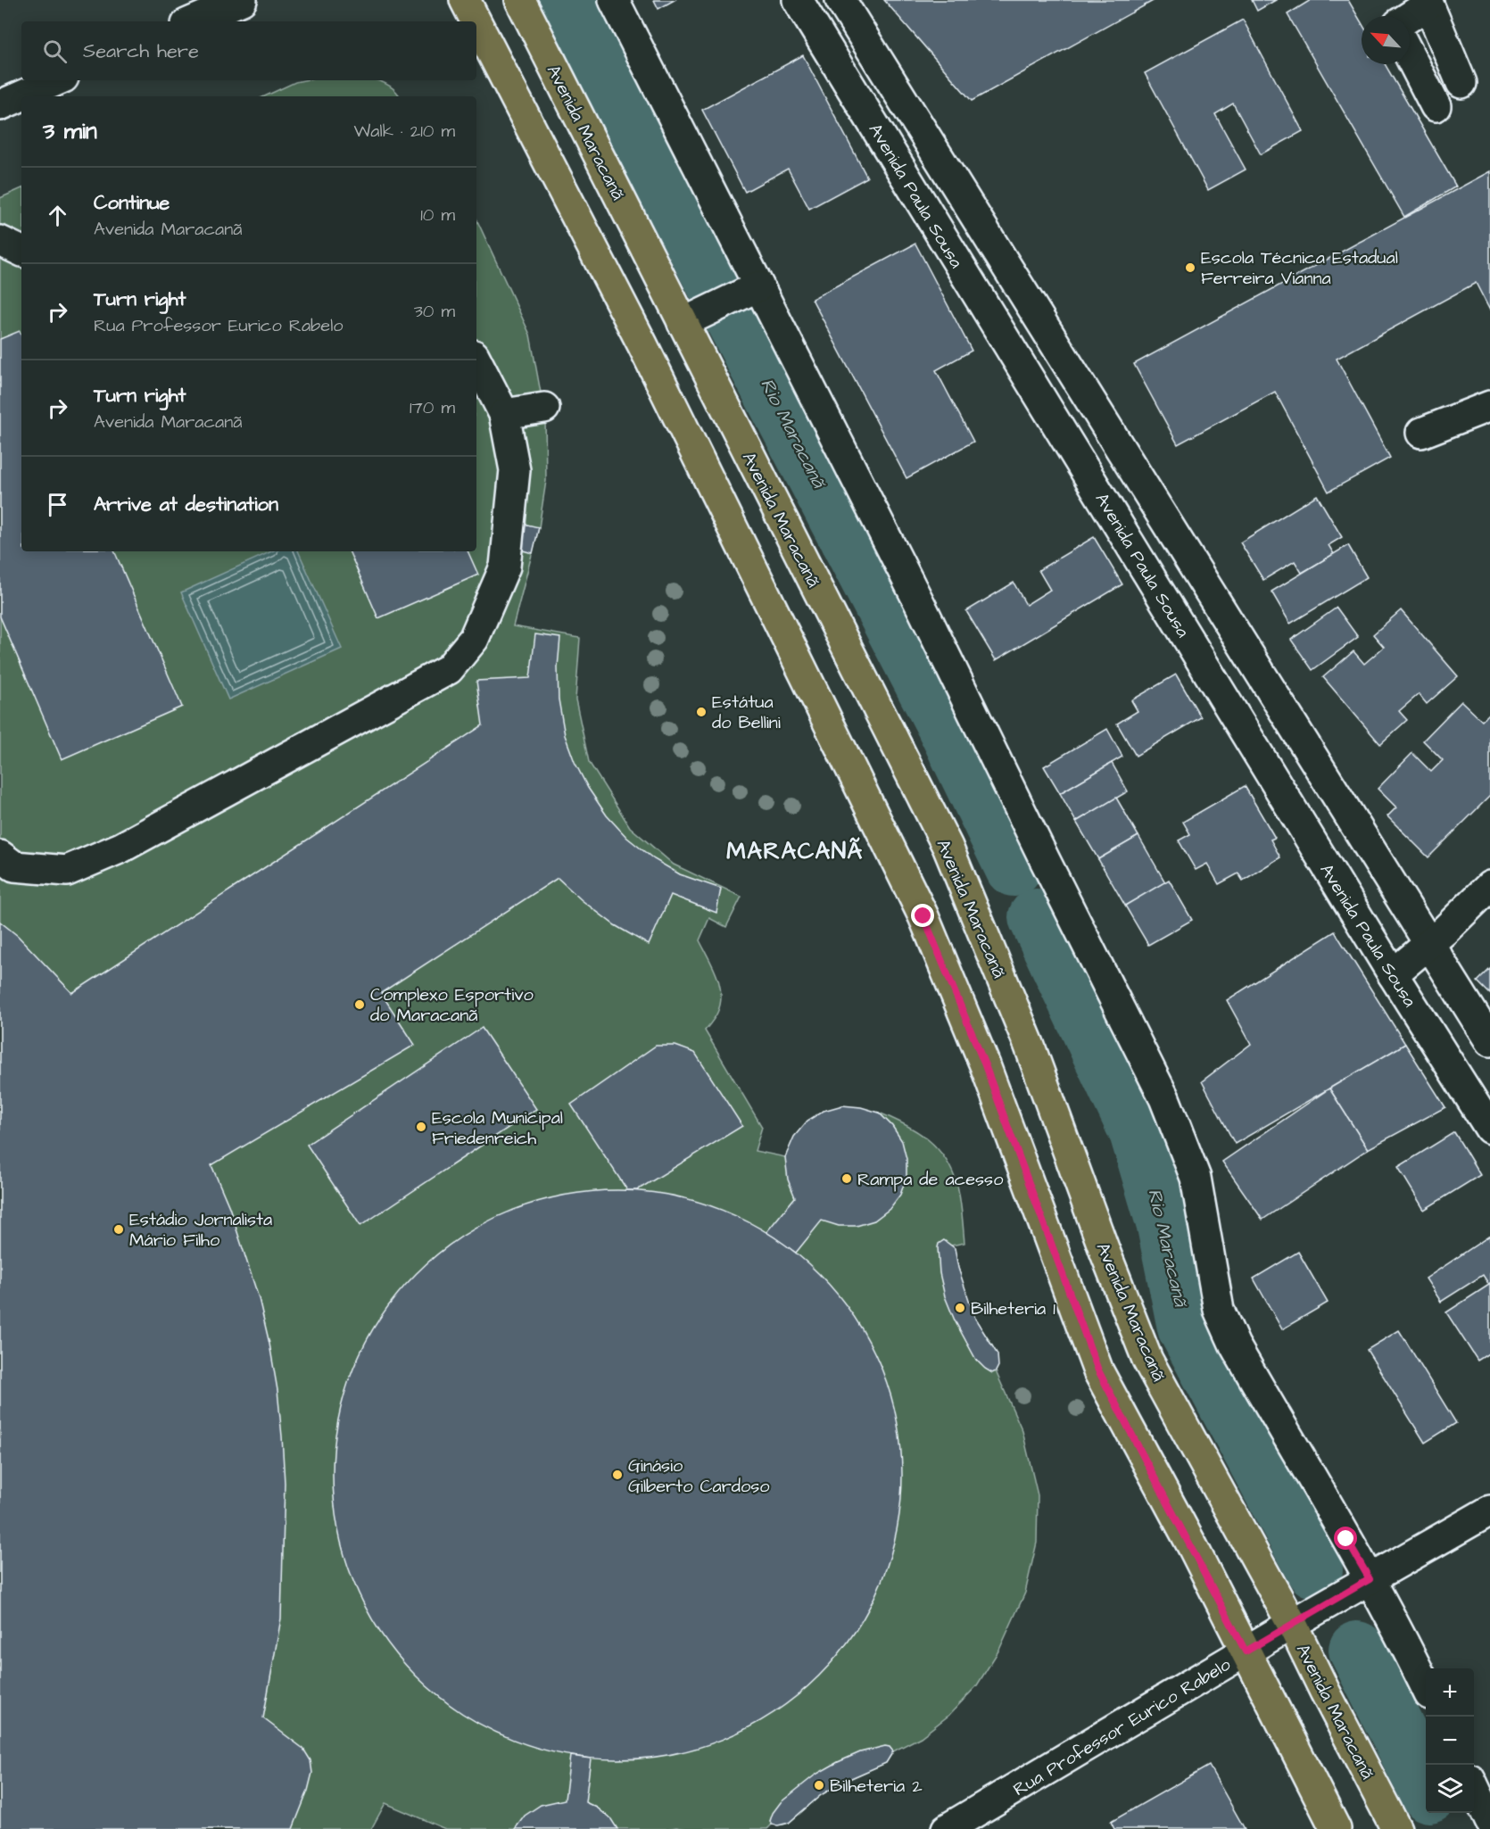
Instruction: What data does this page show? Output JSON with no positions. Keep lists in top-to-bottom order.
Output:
{
  "streets": {
    "main road": ["Avenida Maracanã"],
    "street": ["Avenida Paula Sousa", "Rua Professor Eurico Rabelo"]
  },
  "crossings": [
    ["Avenida Maracanã", "Rua Professor Eurico Rabelo"]
  ],
  "districts": ["MARACANÃ"],
  "water": ["Rio Maracanã"],
  "places": [
    "Escola Técnica Estadual Ferreira Vianna",
    "Estátua do Bellini",
    "Complexo Esportivo do Maracanã",
    "Escola Municipal Friedenreich",
    "Rampa de acesso",
    "Estádio Jornalista Mário Filho",
    "Bilheteria 1",
    "Ginásio Gilberto Cardoso",
    "Bilheteria 2"
  ],
  "north": "top left",
  "page": {
    "search": "Search here",
    "heading": ["3 min", "Walk · 210 m"],
    "list": [
      ["Continue", "Avenida Maracanã", "10 m"],
      ["Turn right", "Rua Professor Eurico Rabelo", "30 m"],
      ["Turn right", "Avenida Maracanã", "170 m"],
      "Arrive at destination"
    ],
    "map_buttons": ["+", "−"]
  }
}
